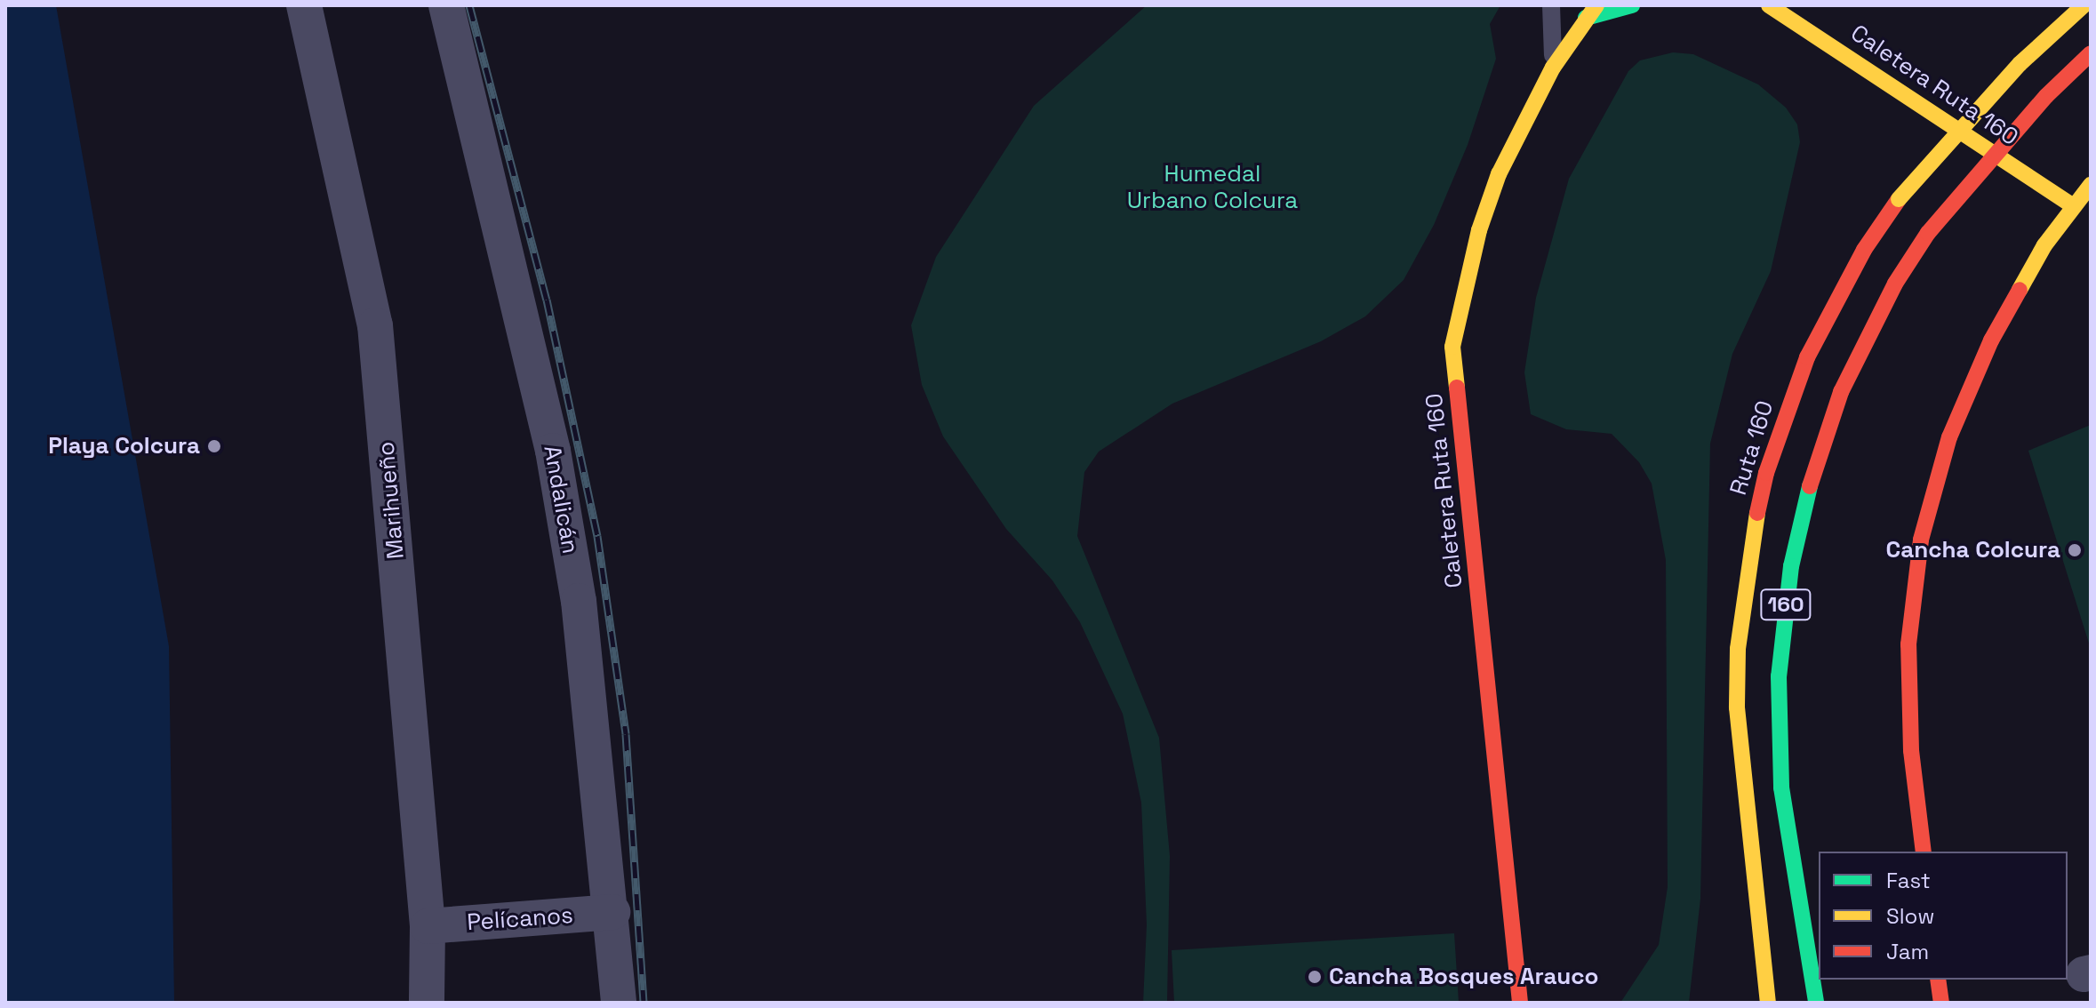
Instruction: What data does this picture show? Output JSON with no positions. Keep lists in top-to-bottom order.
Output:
{
  "streets": {
    "main road": ["Caletera Ruta 160", "Ruta 160", "160"],
    "street": ["Andalicán", "Marihueño", "Pelícanos"]
  },
  "crossings": [
    ["Andalicán", "Pelícanos"],
    ["Marihueño", "Pelícanos"]
  ],
  "parks": ["Humedal Urbano Colcura"],
  "places": ["Playa Colcura", "Cancha Colcura", "Cancha Bosques Arauco"],
  "legend": ["Fast", "Slow", "Jam"]
}
